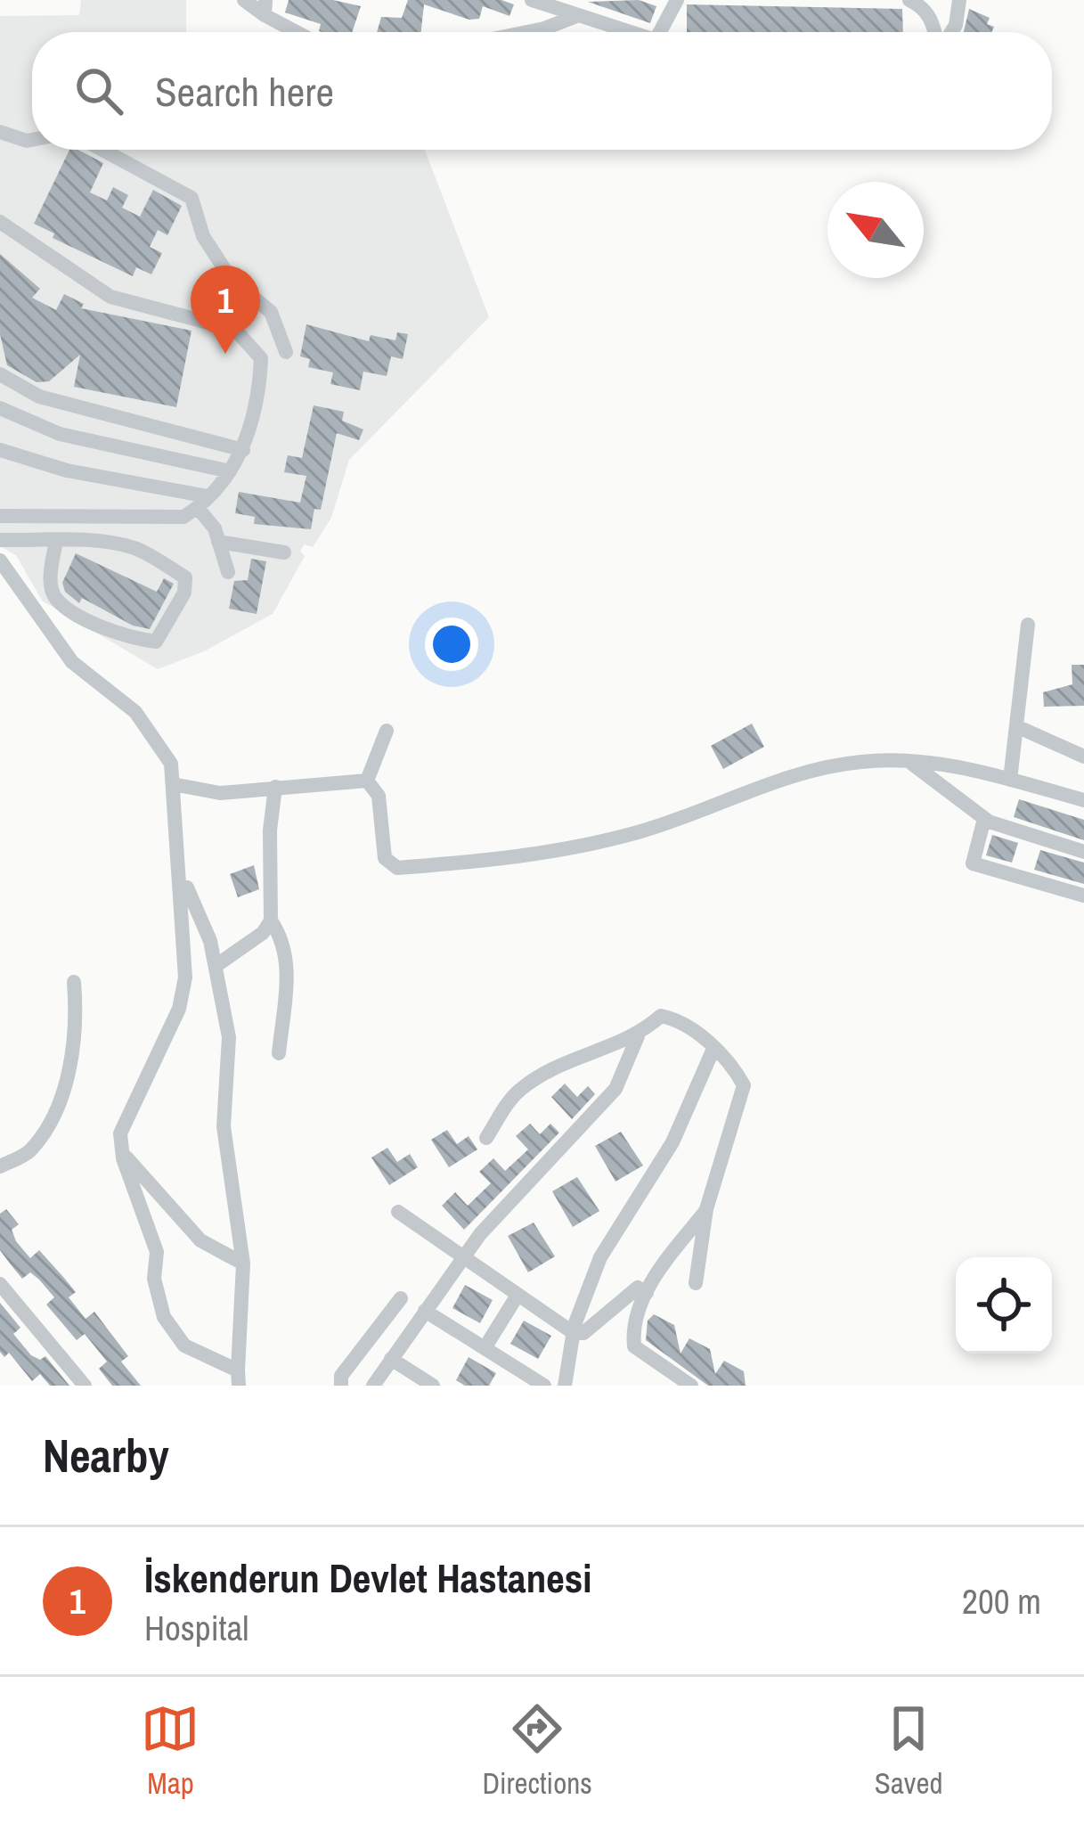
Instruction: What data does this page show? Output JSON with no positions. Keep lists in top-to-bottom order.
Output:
{
  "north": "top left",
  "page": {
    "search": "Search here",
    "pins": "1",
    "heading": "Nearby",
    "list": [
      {
        "mark": "1",
        "name": "İskenderun Devlet Hastanesi",
        "note": "Hospital",
        "value": "200 m"
      }
    ],
    "nav": ["Map", "Directions", "Saved"]
  }
}
